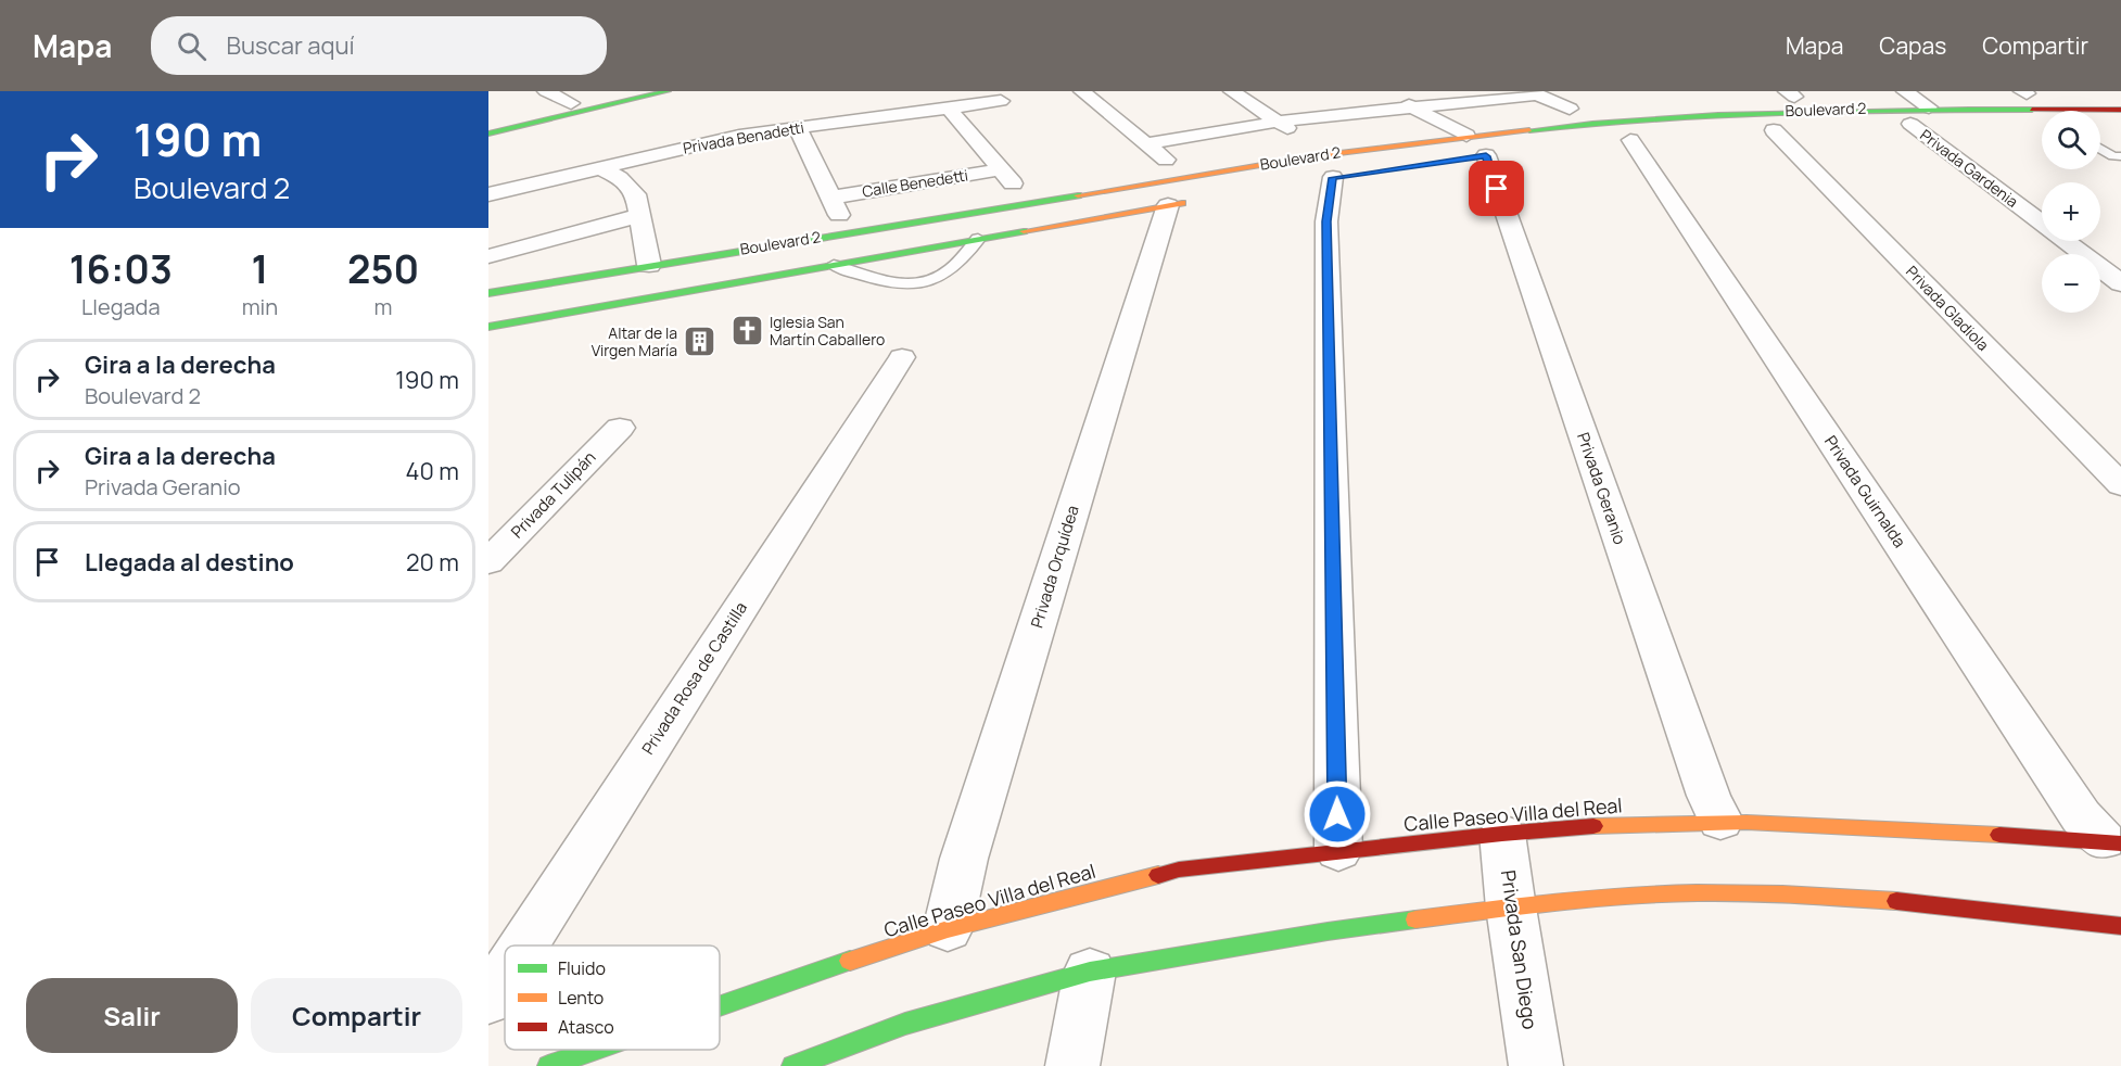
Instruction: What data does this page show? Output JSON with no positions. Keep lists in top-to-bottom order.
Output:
{
  "streets": {
    "main road": ["Boulevard 2", "Calle Paseo Villa del Real"],
    "street": [
      "Privada Benadetti",
      "Privada Gardenia",
      "Calle Benedetti",
      "Privada Gladiola",
      "Privada Geranio",
      "Privada Guirnalda",
      "Privada Tulipán",
      "Privada Orquídea",
      "Privada Rosa de Castilla",
      "Privada San Diego"
    ]
  },
  "crossings": [
    ["Boulevard 2", "Privada Gardenia"],
    ["Boulevard 2", "Privada Geranio"],
    ["Boulevard 2", "Privada Orquídea"],
    ["Privada Benadetti", "Calle Benedetti"],
    ["Privada Geranio", "Calle Paseo Villa del Real"],
    ["Privada Guirnalda", "Calle Paseo Villa del Real"],
    ["Privada Orquídea", "Calle Paseo Villa del Real"],
    ["Calle Paseo Villa del Real", "Privada San Diego"]
  ],
  "places": {
    "church": ["Iglesia San Martín Caballero"],
    "building": ["Altar de la Virgen María"]
  },
  "legend": ["Fluido", "Lento", "Atasco"],
  "page": {
    "header": "Mapa",
    "search": "Buscar aquí",
    "nav": ["Mapa", "Capas", "Compartir"],
    "turn": ["190 m", "Boulevard 2"],
    "map_buttons": ["+", "−"],
    "eta": [
      "16:03",
      "Llegada",
      "1",
      "min",
      "250",
      "m"
    ],
    "list": [
      {
        "name": "Gira a la derecha",
        "note": "Boulevard 2",
        "value": "190 m"
      },
      {
        "name": "Gira a la derecha",
        "note": "Privada Geranio",
        "value": "40 m"
      },
      {
        "name": "Llegada al destino",
        "value": "20 m"
      }
    ],
    "buttons": ["Salir", "Compartir"]
  }
}
